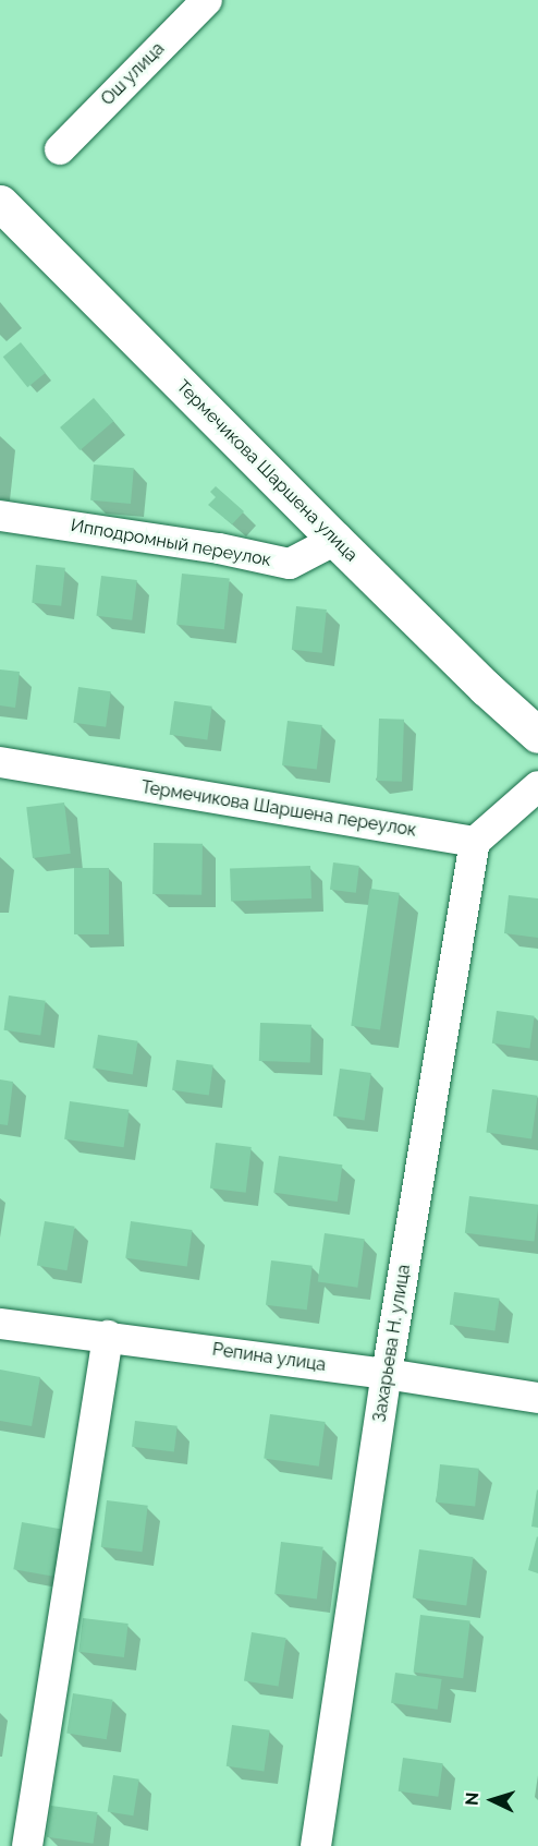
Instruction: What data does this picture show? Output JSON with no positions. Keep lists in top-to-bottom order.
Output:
{
  "streets": {
    "street": [
      "Ош улица",
      "Термечикова Шаршена улица",
      "Ипподромный переулок",
      "Термечикова Шаршена переулок",
      "Захарьева Н. улица",
      "Репина улица"
    ]
  },
  "crossings": [
    ["Термечикова Шаршена улица", "Ипподромный переулок"],
    ["Термечикова Шаршена переулок", "Захарьева Н. улица"],
    ["Захарьева Н. улица", "Репина улица"]
  ],
  "north": "left"
}
